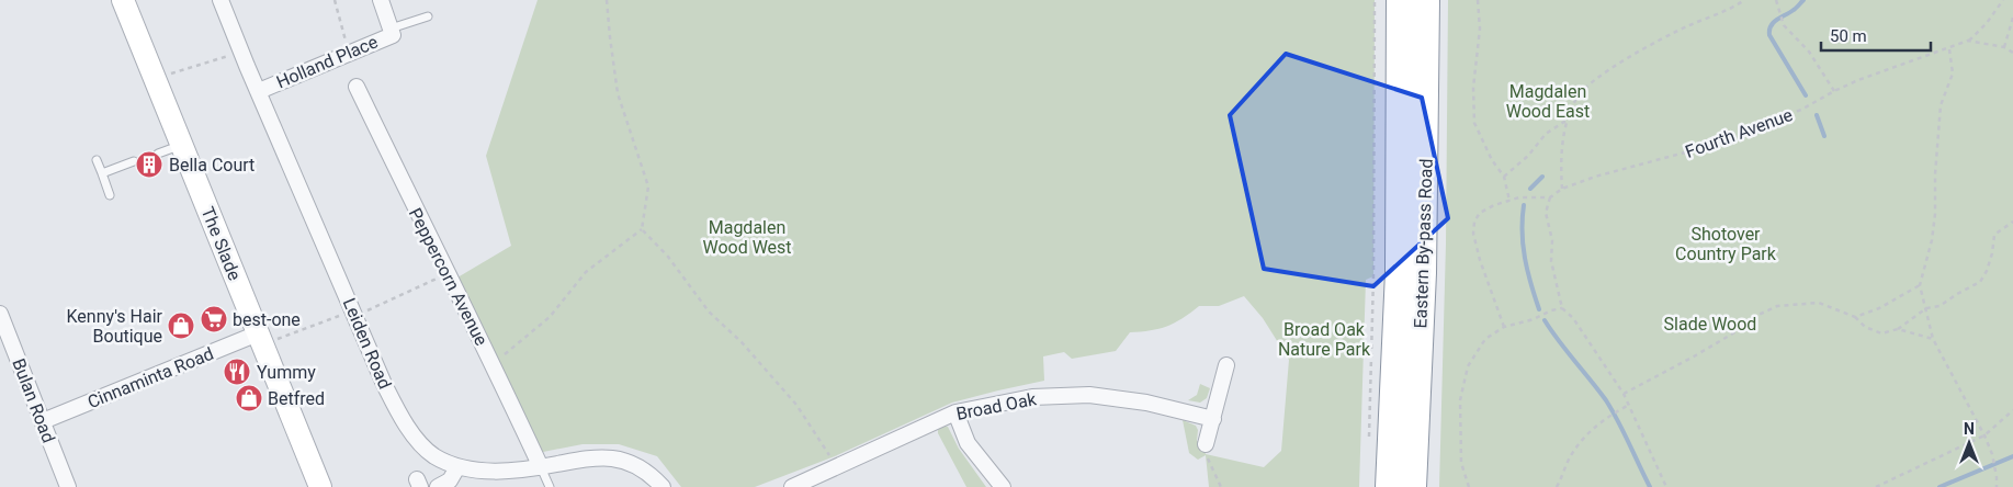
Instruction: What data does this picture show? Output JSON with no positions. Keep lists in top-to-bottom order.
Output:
{
  "streets": {
    "highway": ["Eastern By-pass Road"],
    "main road": ["The Slade"],
    "street": [
      "Holland Place",
      "Peppercorn Avenue",
      "Leiden Road",
      "Cinnaminta Road",
      "Bulan Road",
      "Broad Oak"
    ],
    "path": ["Fourth Avenue"]
  },
  "crossings": [
    ["Holland Place", "Leiden Road"],
    ["The Slade", "Cinnaminta Road"],
    ["Peppercorn Avenue", "Leiden Road"],
    ["Cinnaminta Road", "Bulan Road"]
  ],
  "parks": [
    "Magdalen Wood East",
    "Magdalen Wood West",
    "Shotover Country Park",
    "Slade Wood",
    "Broad Oak Nature Park"
  ],
  "places": {
    "building": ["Bella Court"],
    "supermarket": ["best-one"],
    "shop": ["Kenny's Hair Boutique", "Betfred"],
    "restaurant": ["Yummy"]
  },
  "scale_bar": "50 m",
  "north": "top"
}
